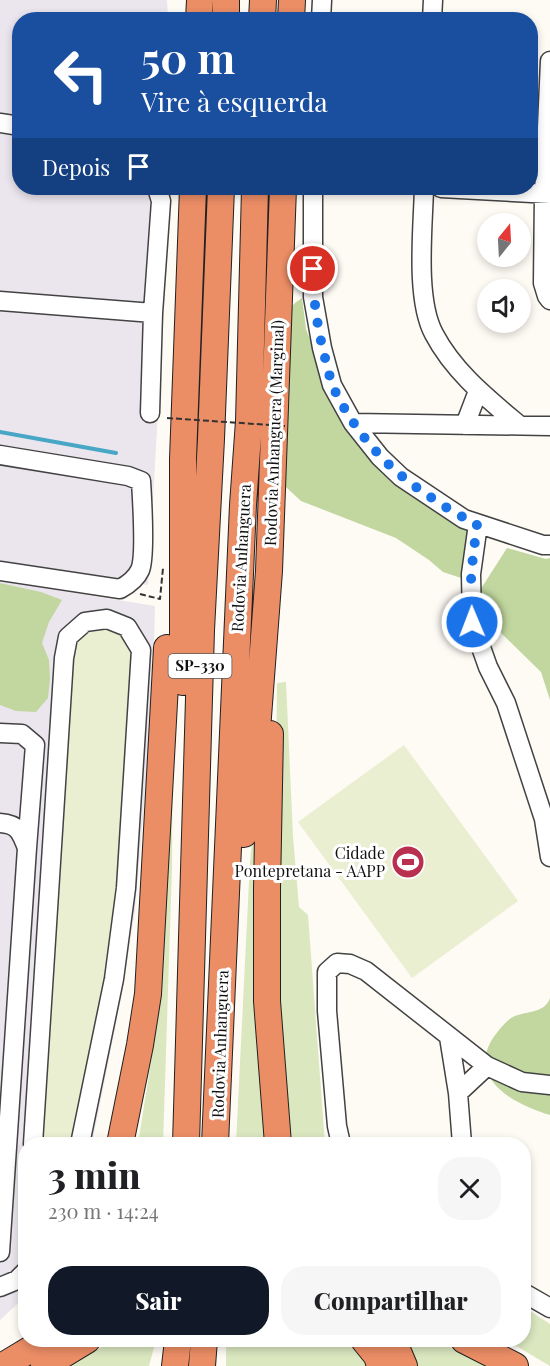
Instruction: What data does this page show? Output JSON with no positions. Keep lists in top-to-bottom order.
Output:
{
  "streets": {
    "highway": ["Rodovia Anhanguera (Marginal)", "Rodovia Anhanguera", "SP-330"]
  },
  "places": {
    "sports": ["Cidade Pontepretana - AAPP"]
  },
  "north": "top",
  "page": {
    "turn": ["50 m", "Vire à esquerda"],
    "then": "Depois",
    "heading": ["3 min", "230 m · 14:24"],
    "buttons": ["Sair", "Compartilhar"]
  }
}
